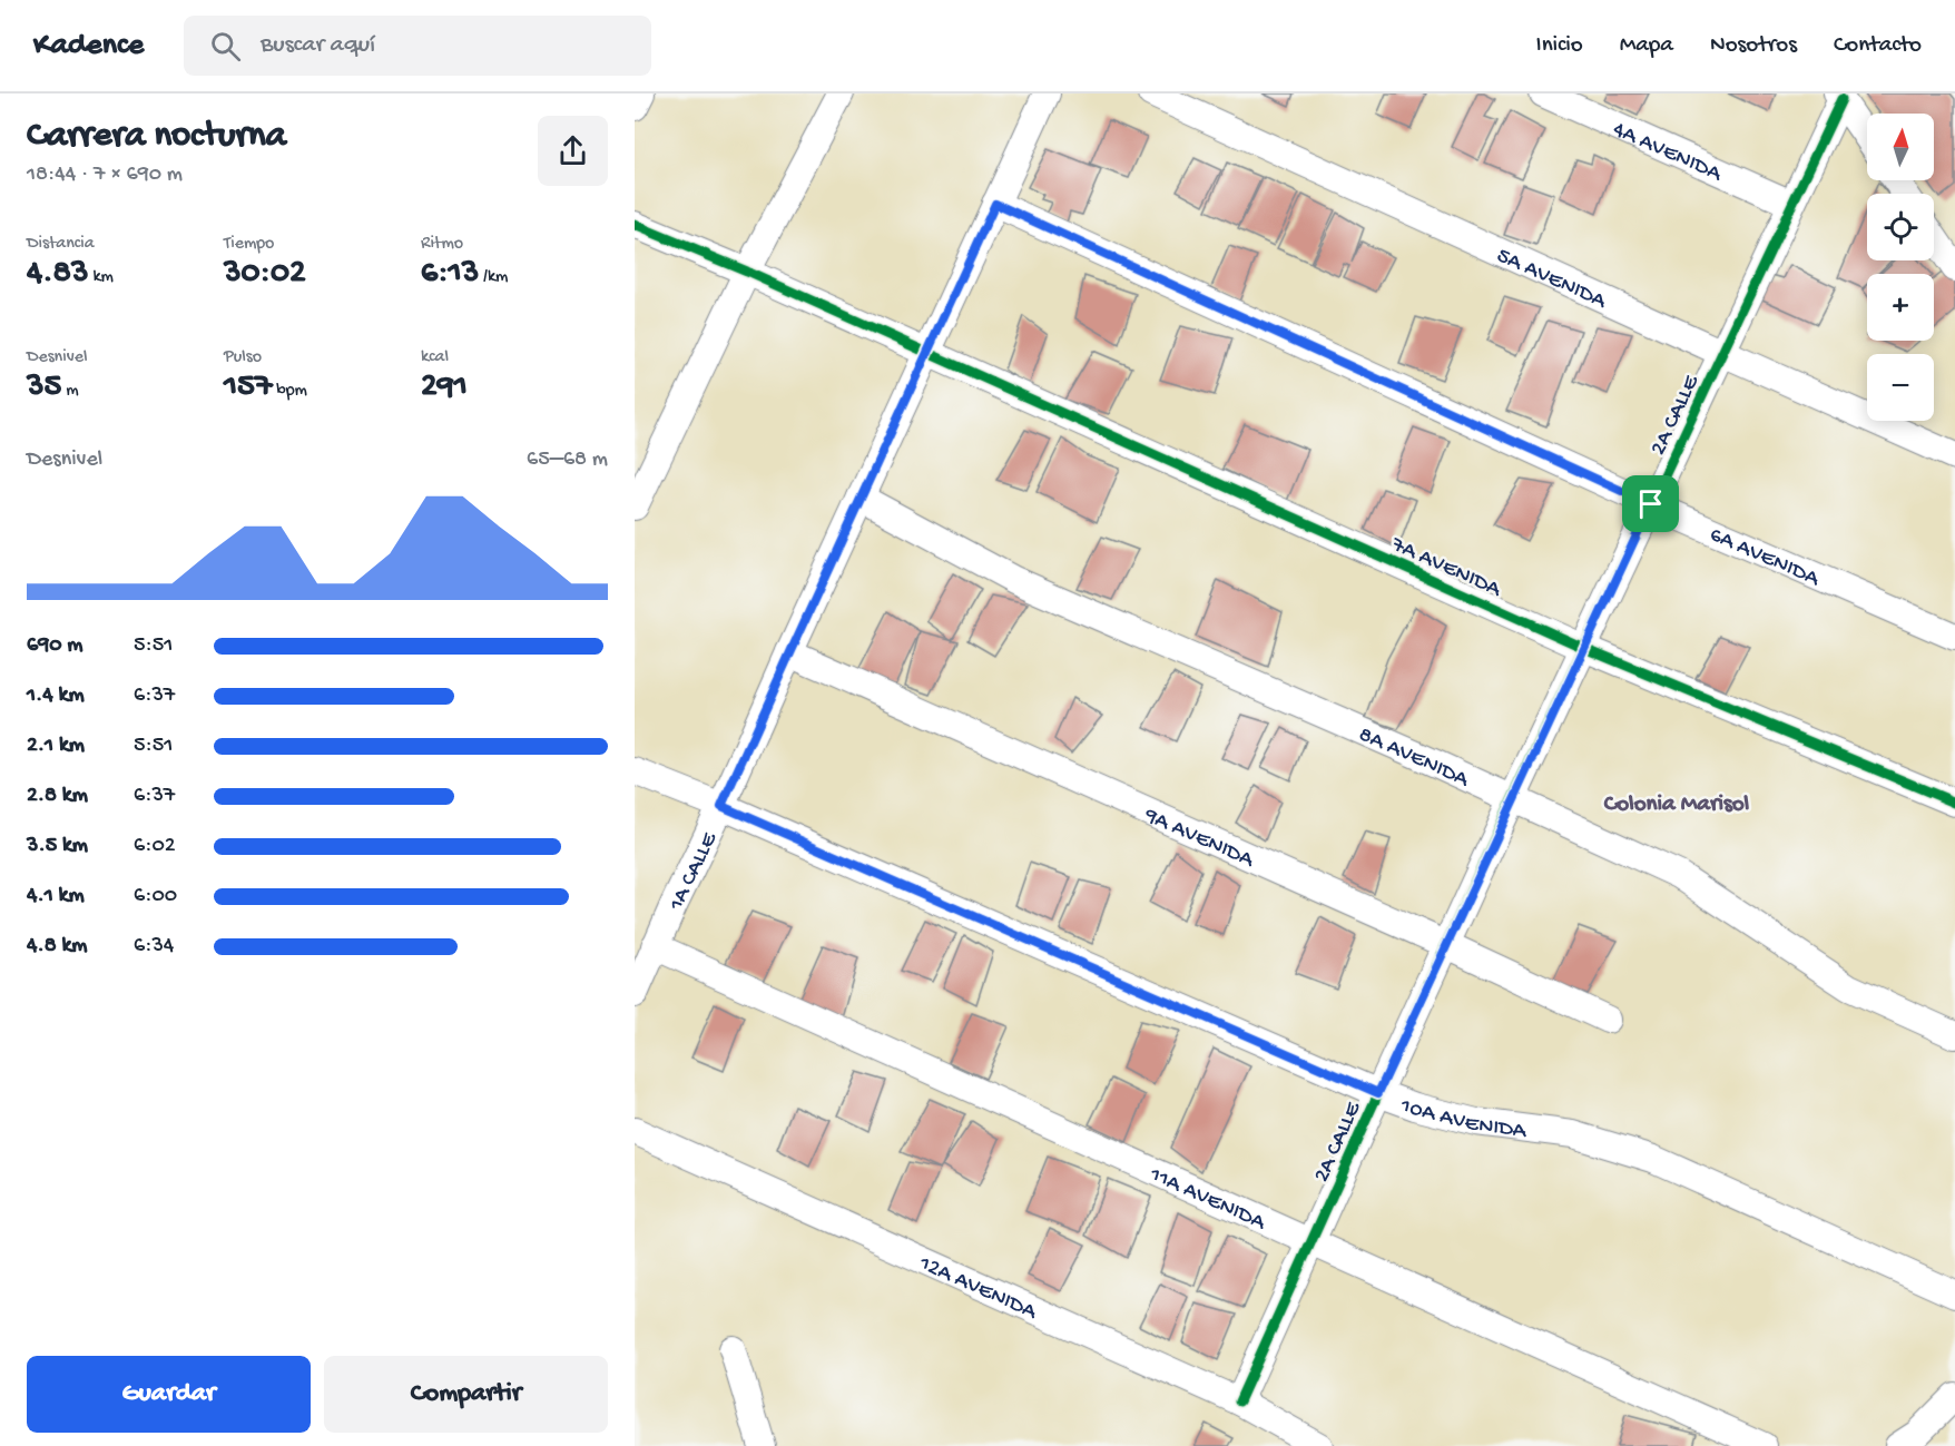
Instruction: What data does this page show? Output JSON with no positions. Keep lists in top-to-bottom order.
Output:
{
  "streets": {
    "street": [
      "4A AVENIDA",
      "5A AVENIDA",
      "2A CALLE",
      "6A AVENIDA",
      "7A AVENIDA",
      "8A AVENIDA",
      "9A AVENIDA",
      "1A CALLE",
      "10A AVENIDA",
      "11A AVENIDA",
      "12A AVENIDA"
    ]
  },
  "crossings": [
    ["4A AVENIDA", "2A CALLE"],
    ["5A AVENIDA", "2A CALLE"],
    ["2A CALLE", "6A AVENIDA"],
    ["2A CALLE", "7A AVENIDA"],
    ["2A CALLE", "8A AVENIDA"],
    ["2A CALLE", "9A AVENIDA"],
    ["2A CALLE", "10A AVENIDA"],
    ["2A CALLE", "11A AVENIDA"],
    ["2A CALLE", "12A AVENIDA"],
    ["6A AVENIDA", "1A CALLE"],
    ["7A AVENIDA", "1A CALLE"],
    ["8A AVENIDA", "1A CALLE"],
    ["9A AVENIDA", "1A CALLE"],
    ["1A CALLE", "10A AVENIDA"],
    ["1A CALLE", "11A AVENIDA"]
  ],
  "districts": ["Colonia Marisol"],
  "north": "top",
  "page": {
    "header": "Kadence",
    "search": "Buscar aquí",
    "nav": [
      "Inicio",
      "Mapa",
      "Nosotros",
      "Contacto"
    ],
    "heading": ["Carrera nocturna", "18:44 · 7 × 690 m"],
    "map_buttons": ["+", "−"],
    "stats": [
      ["Distancia", "4.83 km"],
      ["Tiempo", "30:02"],
      ["Ritmo", "6:13 /km"],
      ["Desnivel", "35 m"],
      ["Pulso", "157 bpm"],
      ["kcal", "291"]
    ],
    "chart": ["Desnivel", "65–68 m"],
    "list": [
      {
        "name": "690 m",
        "note": "5:51"
      },
      {
        "name": "1.4 km",
        "note": "6:37"
      },
      {
        "name": "2.1 km",
        "note": "5:51"
      },
      {
        "name": "2.8 km",
        "note": "6:37"
      },
      {
        "name": "3.5 km",
        "note": "6:02"
      },
      {
        "name": "4.1 km",
        "note": "6:00"
      },
      {
        "name": "4.8 km",
        "note": "6:34"
      }
    ],
    "buttons": ["Guardar", "Compartir"]
  }
}
